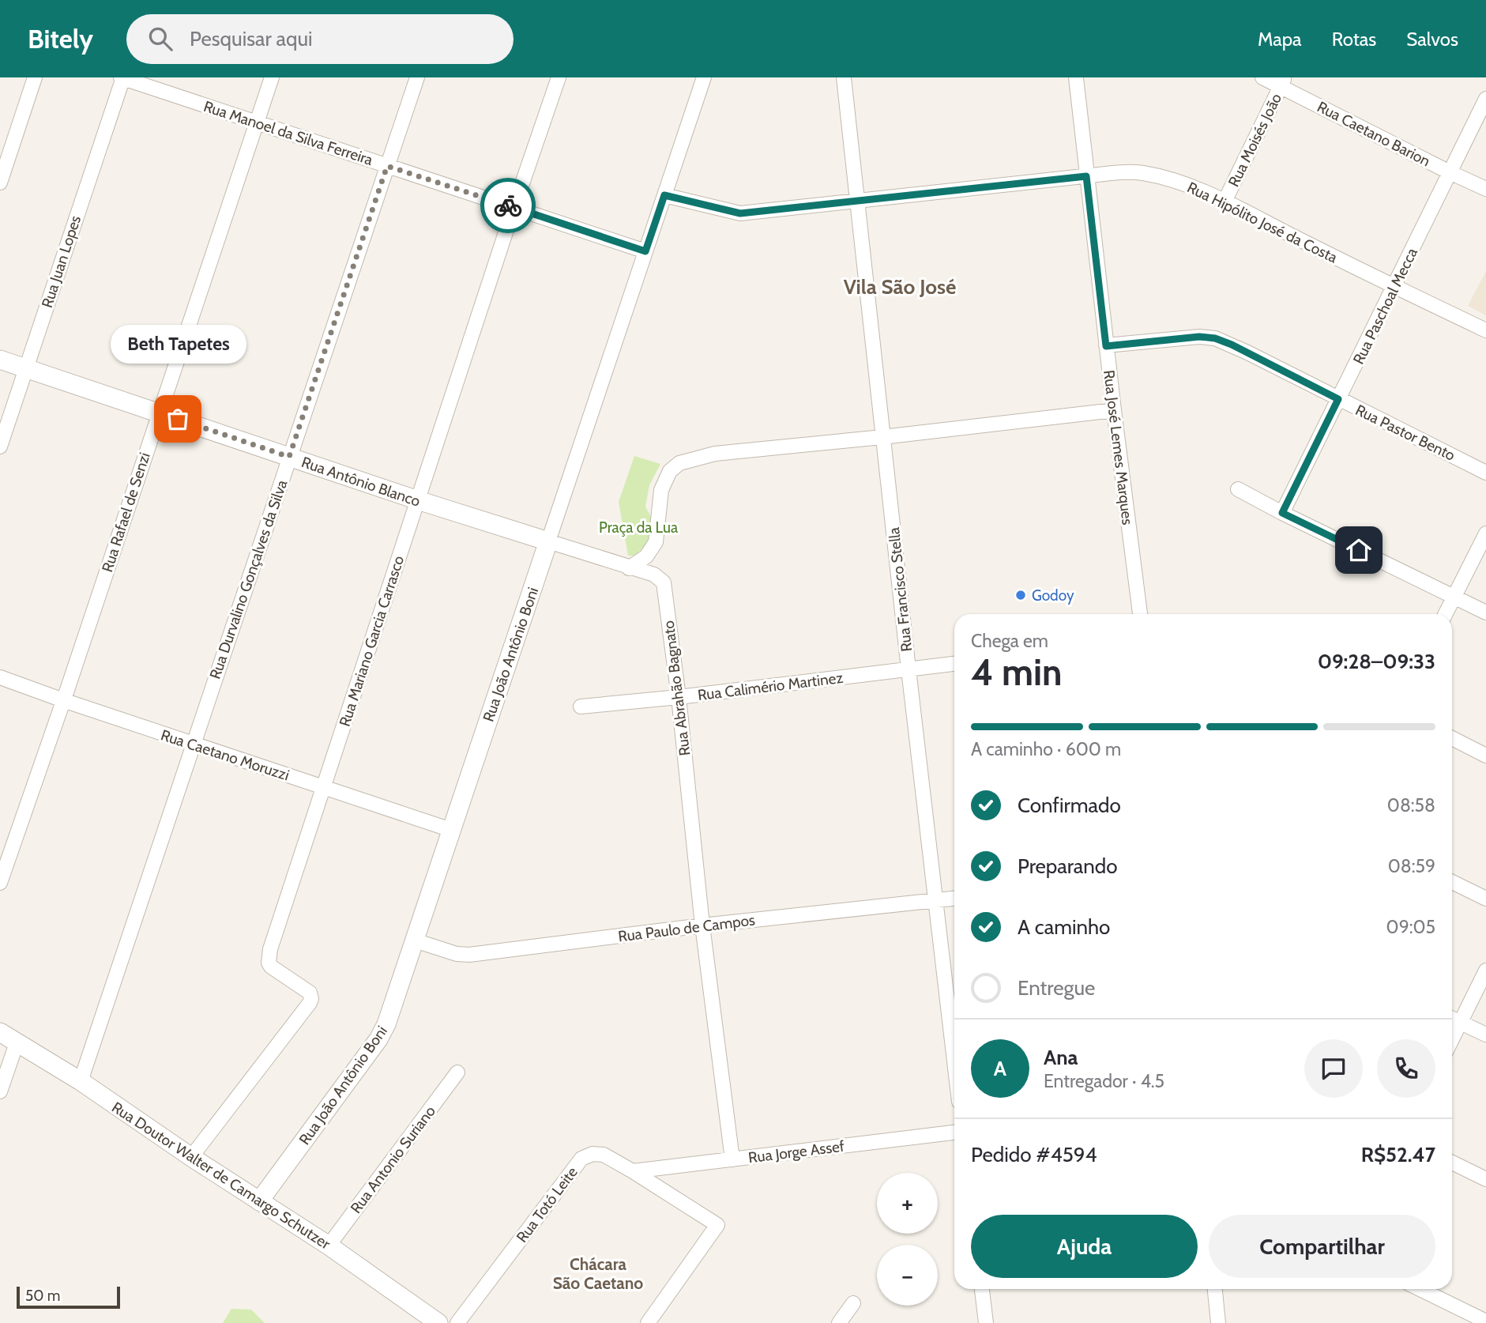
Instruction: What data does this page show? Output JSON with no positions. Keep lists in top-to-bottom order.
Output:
{
  "streets": {
    "street": [
      "Rua Manoel da Silva Ferreira",
      "Rua Caetano Barion",
      "Rua Moisés João",
      "Rua Hipólito José da Costa",
      "Rua Juan Lopes",
      "Rua Paschoal Mecca",
      "Rua Pastor Bento",
      "Rua José Lemes Marques",
      "Rua Antônio Blanco",
      "Rua Rafael de Senzi",
      "Rua Durvalino Gonçalves da Silva",
      "Rua Francisco Stella",
      "Rua Mariano Garcia Carrasco",
      "Rua João Antônio Boni",
      "Rua Calimério Martinez",
      "Rua Abrahão Bagnato",
      "Rua Caetano Moruzzi",
      "Rua Paulo de Campos",
      "Rua Jorge Assef",
      "Rua Antonio Suriano",
      "Rua Doutor Walter de Camargo Schutzer",
      "Rua Totó Leite"
    ]
  },
  "crossings": [
    ["Rua Manoel da Silva Ferreira", "Rua Juan Lopes"],
    ["Rua Manoel da Silva Ferreira", "Rua Rafael de Senzi"],
    ["Rua Manoel da Silva Ferreira", "Rua Durvalino Gonçalves da Silva"],
    ["Rua Manoel da Silva Ferreira", "Rua Mariano Garcia Carrasco"],
    ["Rua Manoel da Silva Ferreira", "Rua João Antônio Boni"],
    ["Rua Caetano Barion", "Rua Moisés João"],
    ["Rua Caetano Barion", "Rua Paschoal Mecca"],
    ["Rua Moisés João", "Rua Hipólito José da Costa"],
    ["Rua Hipólito José da Costa", "Rua Paschoal Mecca"],
    ["Rua Hipólito José da Costa", "Rua José Lemes Marques"],
    ["Rua Hipólito José da Costa", "Rua Francisco Stella"],
    ["Rua Hipólito José da Costa", "Rua João Antônio Boni"],
    ["Rua Juan Lopes", "Rua Antônio Blanco"],
    ["Rua Paschoal Mecca", "Rua Pastor Bento"],
    ["Rua Pastor Bento", "Rua José Lemes Marques"],
    ["Rua Antônio Blanco", "Rua Rafael de Senzi"],
    ["Rua Antônio Blanco", "Rua Durvalino Gonçalves da Silva"],
    ["Rua Antônio Blanco", "Rua Mariano Garcia Carrasco"],
    ["Rua Antônio Blanco", "Rua João Antônio Boni"],
    ["Rua Antônio Blanco", "Rua Abrahão Bagnato"],
    ["Rua Rafael de Senzi", "Rua Caetano Moruzzi"],
    ["Rua Durvalino Gonçalves da Silva", "Rua Caetano Moruzzi"],
    ["Rua Durvalino Gonçalves da Silva", "Rua Doutor Walter de Camargo Schutzer"],
    ["Rua Francisco Stella", "Rua Calimério Martinez"],
    ["Rua Francisco Stella", "Rua Paulo de Campos"],
    ["Rua Mariano Garcia Carrasco", "Rua Caetano Moruzzi"],
    ["Rua Mariano Garcia Carrasco", "Rua Doutor Walter de Camargo Schutzer"],
    ["Rua João Antônio Boni", "Rua Caetano Moruzzi"],
    ["Rua João Antônio Boni", "Rua Paulo de Campos"],
    ["Rua João Antônio Boni", "Rua Doutor Walter de Camargo Schutzer"],
    ["Rua Calimério Martinez", "Rua Abrahão Bagnato"],
    ["Rua Abrahão Bagnato", "Rua Paulo de Campos"],
    ["Rua Abrahão Bagnato", "Rua Jorge Assef"],
    ["Rua Jorge Assef", "Rua Totó Leite"],
    ["Rua Antonio Suriano", "Rua Doutor Walter de Camargo Schutzer"]
  ],
  "districts": ["Vila São José", "Chácara São Caetano"],
  "parks": ["Praça da Lua"],
  "places": ["Beth Tapetes", "Godoy"],
  "scale_bar": "50 m",
  "page": {
    "header": "Bitely",
    "search": "Pesquisar aqui",
    "nav": ["Mapa", "Rotas", "Salvos"],
    "bubble": "Beth Tapetes",
    "heading": ["4 min", "Chega em", "09:28–09:33"],
    "panel": [
      "Ana",
      "Entregador · 4.5",
      "Pedido #4594",
      "R$52.47"
    ],
    "bar": "A caminho · 600 m",
    "list": [
      ["Confirmado", "08:58"],
      ["Preparando", "08:59"],
      ["A caminho", "09:05"],
      "Entregue"
    ],
    "round": "A",
    "map_buttons": ["+", "−"],
    "buttons": ["Ajuda", "Compartilhar"],
    "scale": "50 m"
  }
}
